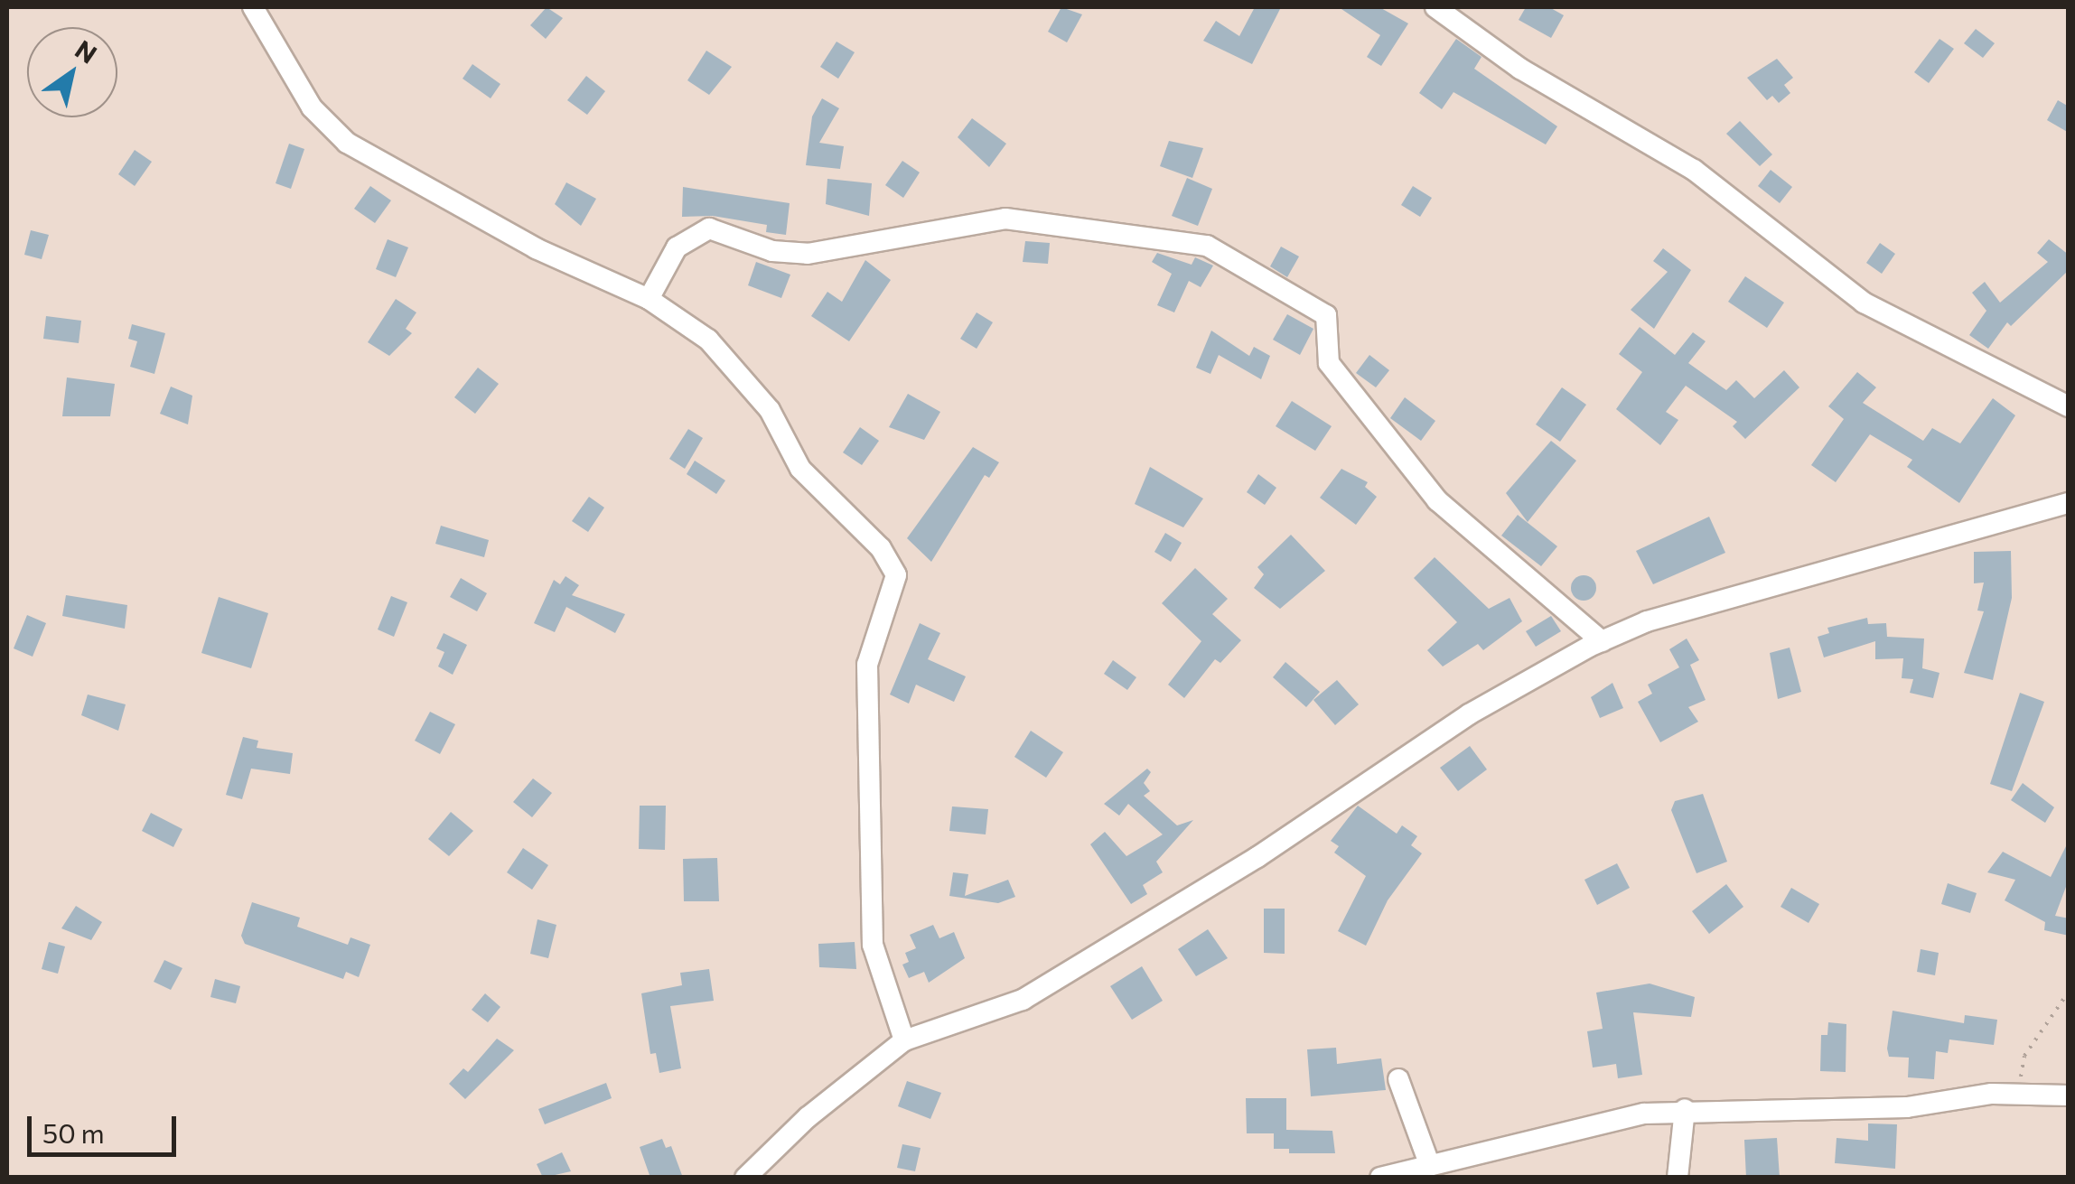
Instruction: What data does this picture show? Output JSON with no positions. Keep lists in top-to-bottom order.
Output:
{
  "scale_bar": "50 m",
  "north": "top right"
}
